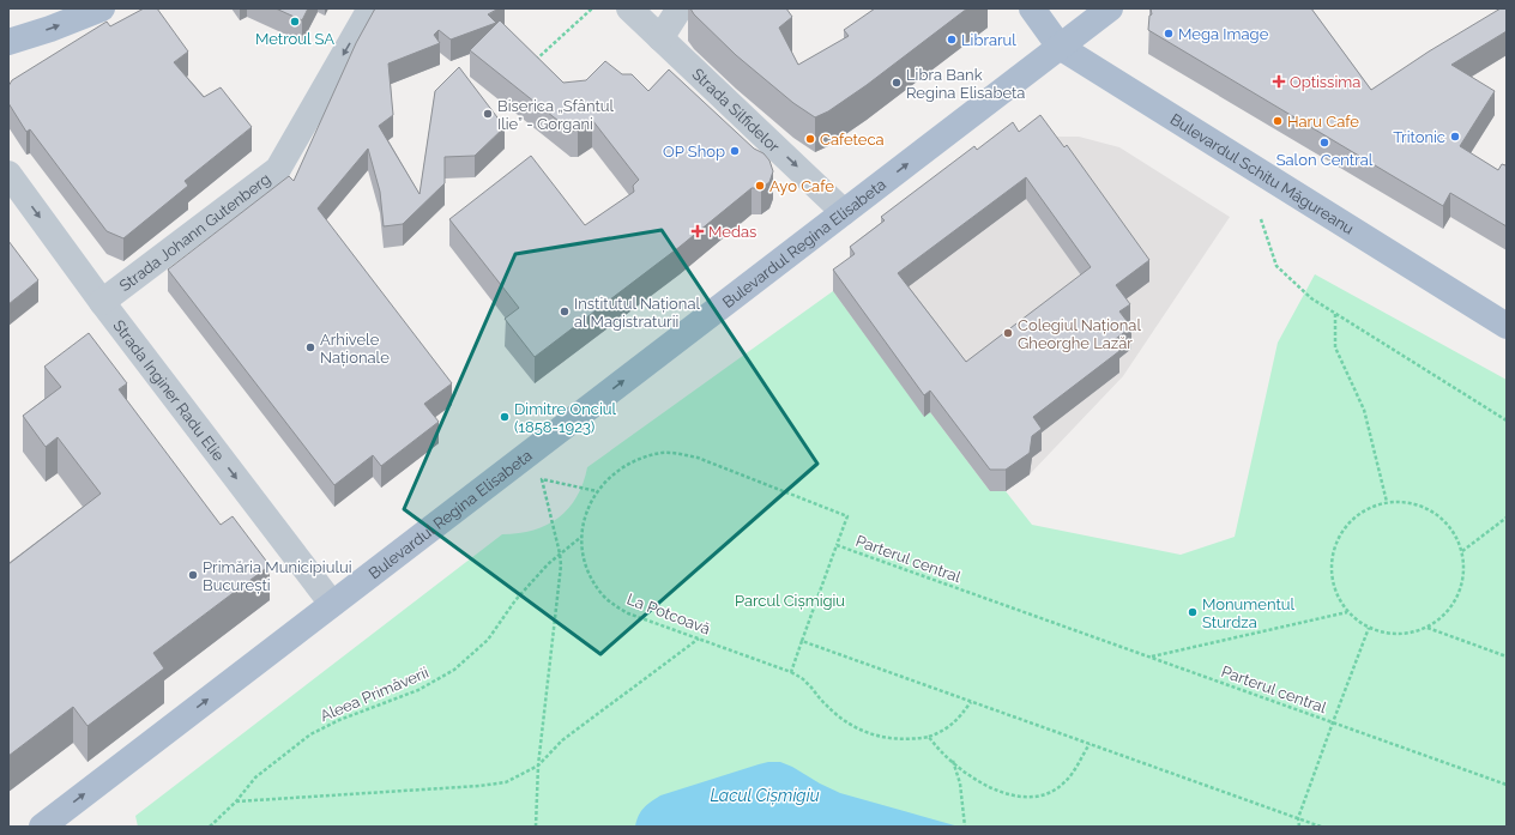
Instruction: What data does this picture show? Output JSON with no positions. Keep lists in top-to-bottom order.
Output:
{
  "streets": {
    "main road": ["Bulevardul Schitu Măgureanu", "Bulevardul Regina Elisabeta"],
    "street": ["Strada Silfidelor", "Strada Johann Gutenberg", "Strada Inginer Radu Elie"],
    "path": ["Parterul central", "La Potcoavă", "Aleea Primăverii"]
  },
  "crossings": [
    ["Strada Silfidelor", "Bulevardul Regina Elisabeta"],
    ["Bulevardul Schitu Măgureanu", "Bulevardul Regina Elisabeta"],
    ["Strada Johann Gutenberg", "Strada Inginer Radu Elie"],
    ["Bulevardul Regina Elisabeta", "Strada Inginer Radu Elie"],
    ["Parterul central", "La Potcoavă"],
    ["La Potcoavă", "Aleea Primăverii"]
  ],
  "one_way": [
    "Strada Silfidelor",
    "Strada Johann Gutenberg",
    "Bulevardul Regina Elisabeta",
    "Strada Inginer Radu Elie"
  ],
  "water": ["Lacul Cișmigiu"],
  "parks": ["Parcul Cișmigiu"],
  "places": {
    "other": [
      "Metroul SA",
      "Mega Image",
      "Librarul",
      "Libra Bank Regina Elisabeta",
      "Biserica „Sfântul Ilie” - Gorgani",
      "Haru Cafe",
      "Tritonic",
      "Cafeteca",
      "Salon Central",
      "OP Shop",
      "Ayo Cafe",
      "Institutul Național al Magistraturii",
      "Colegiul Național Gheorghe Lazăr",
      "Arhivele Naționale",
      "Dimitre Onciul (1858-1923)",
      "Primăria Municipiului București",
      "Monumentul Sturdza"
    ],
    "health": ["Optissima", "Medas"]
  }
}
